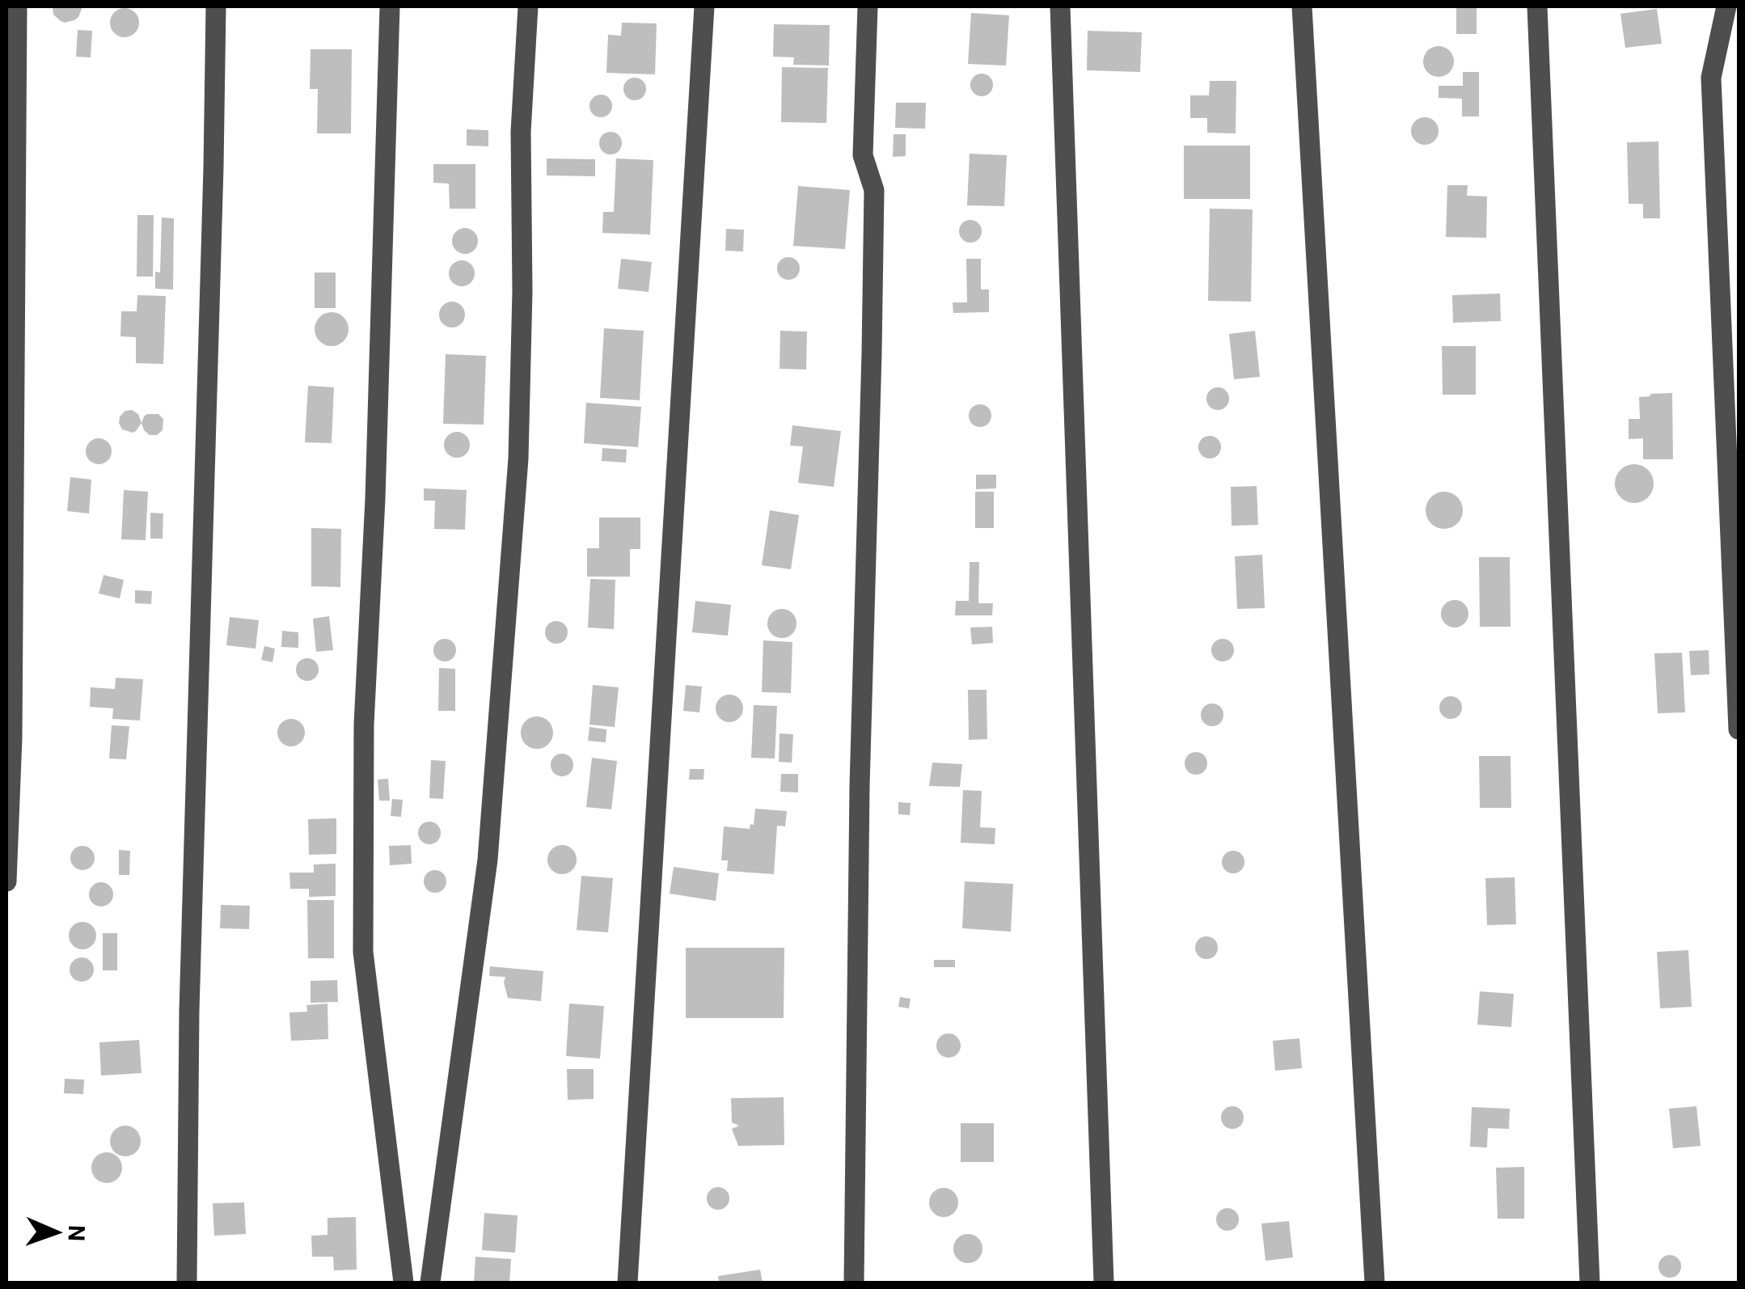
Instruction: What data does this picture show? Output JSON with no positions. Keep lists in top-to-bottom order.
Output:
{
  "north": "right"
}
